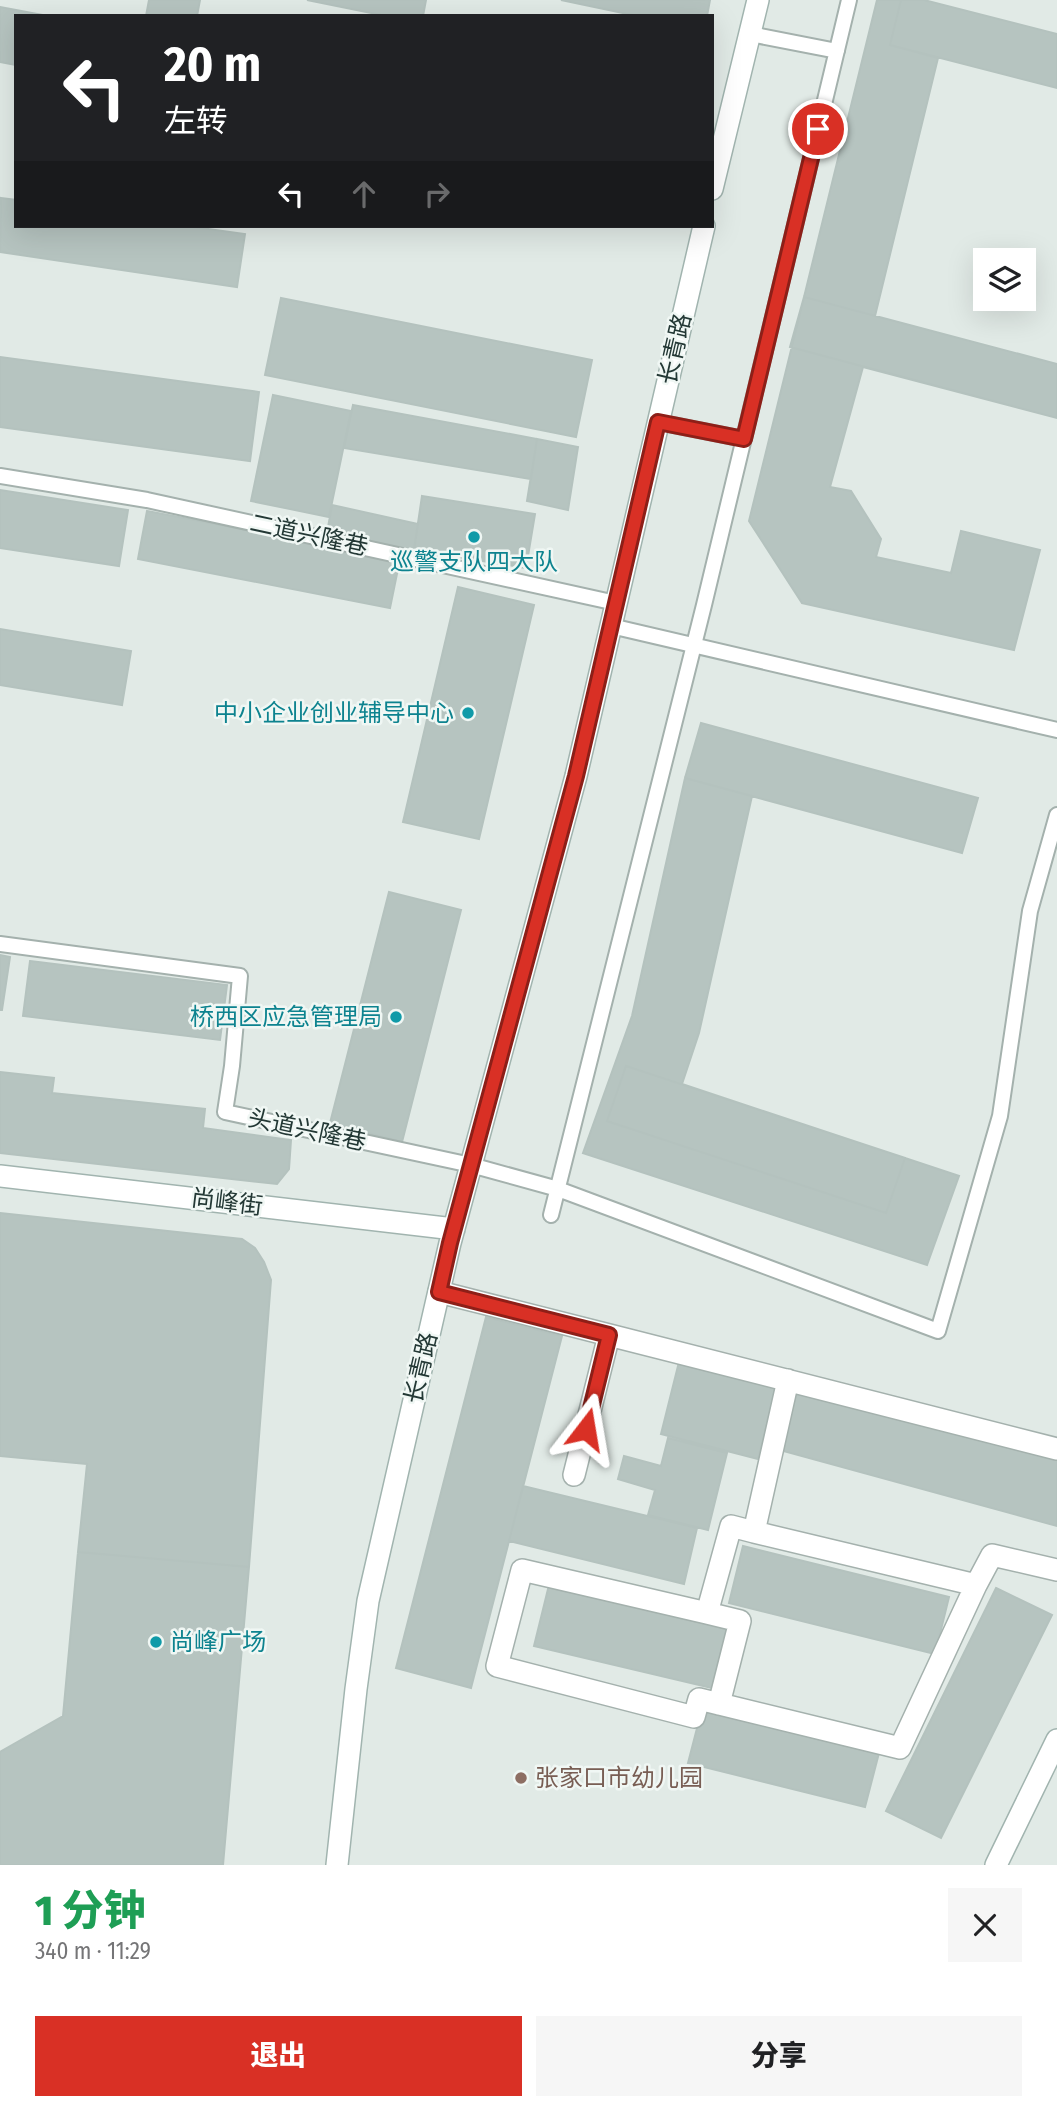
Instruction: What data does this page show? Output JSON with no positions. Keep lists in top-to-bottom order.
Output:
{
  "streets": {
    "street": ["长青路", "尚峰街"],
    "lane": ["二道兴隆巷", "头道兴隆巷"]
  },
  "crossings": [
    ["长青路", "二道兴隆巷"],
    ["长青路", "头道兴隆巷"],
    ["长青路", "尚峰街"]
  ],
  "places": [
    "巡警支队四大队",
    "中小企业创业辅导中心",
    "桥西区应急管理局",
    "尚峰广场",
    "张家口市幼儿园"
  ],
  "page": {
    "turn": ["20 m", "左转"],
    "heading": ["1 分钟", "340 m · 11:29"],
    "buttons": ["退出", "分享"]
  }
}
